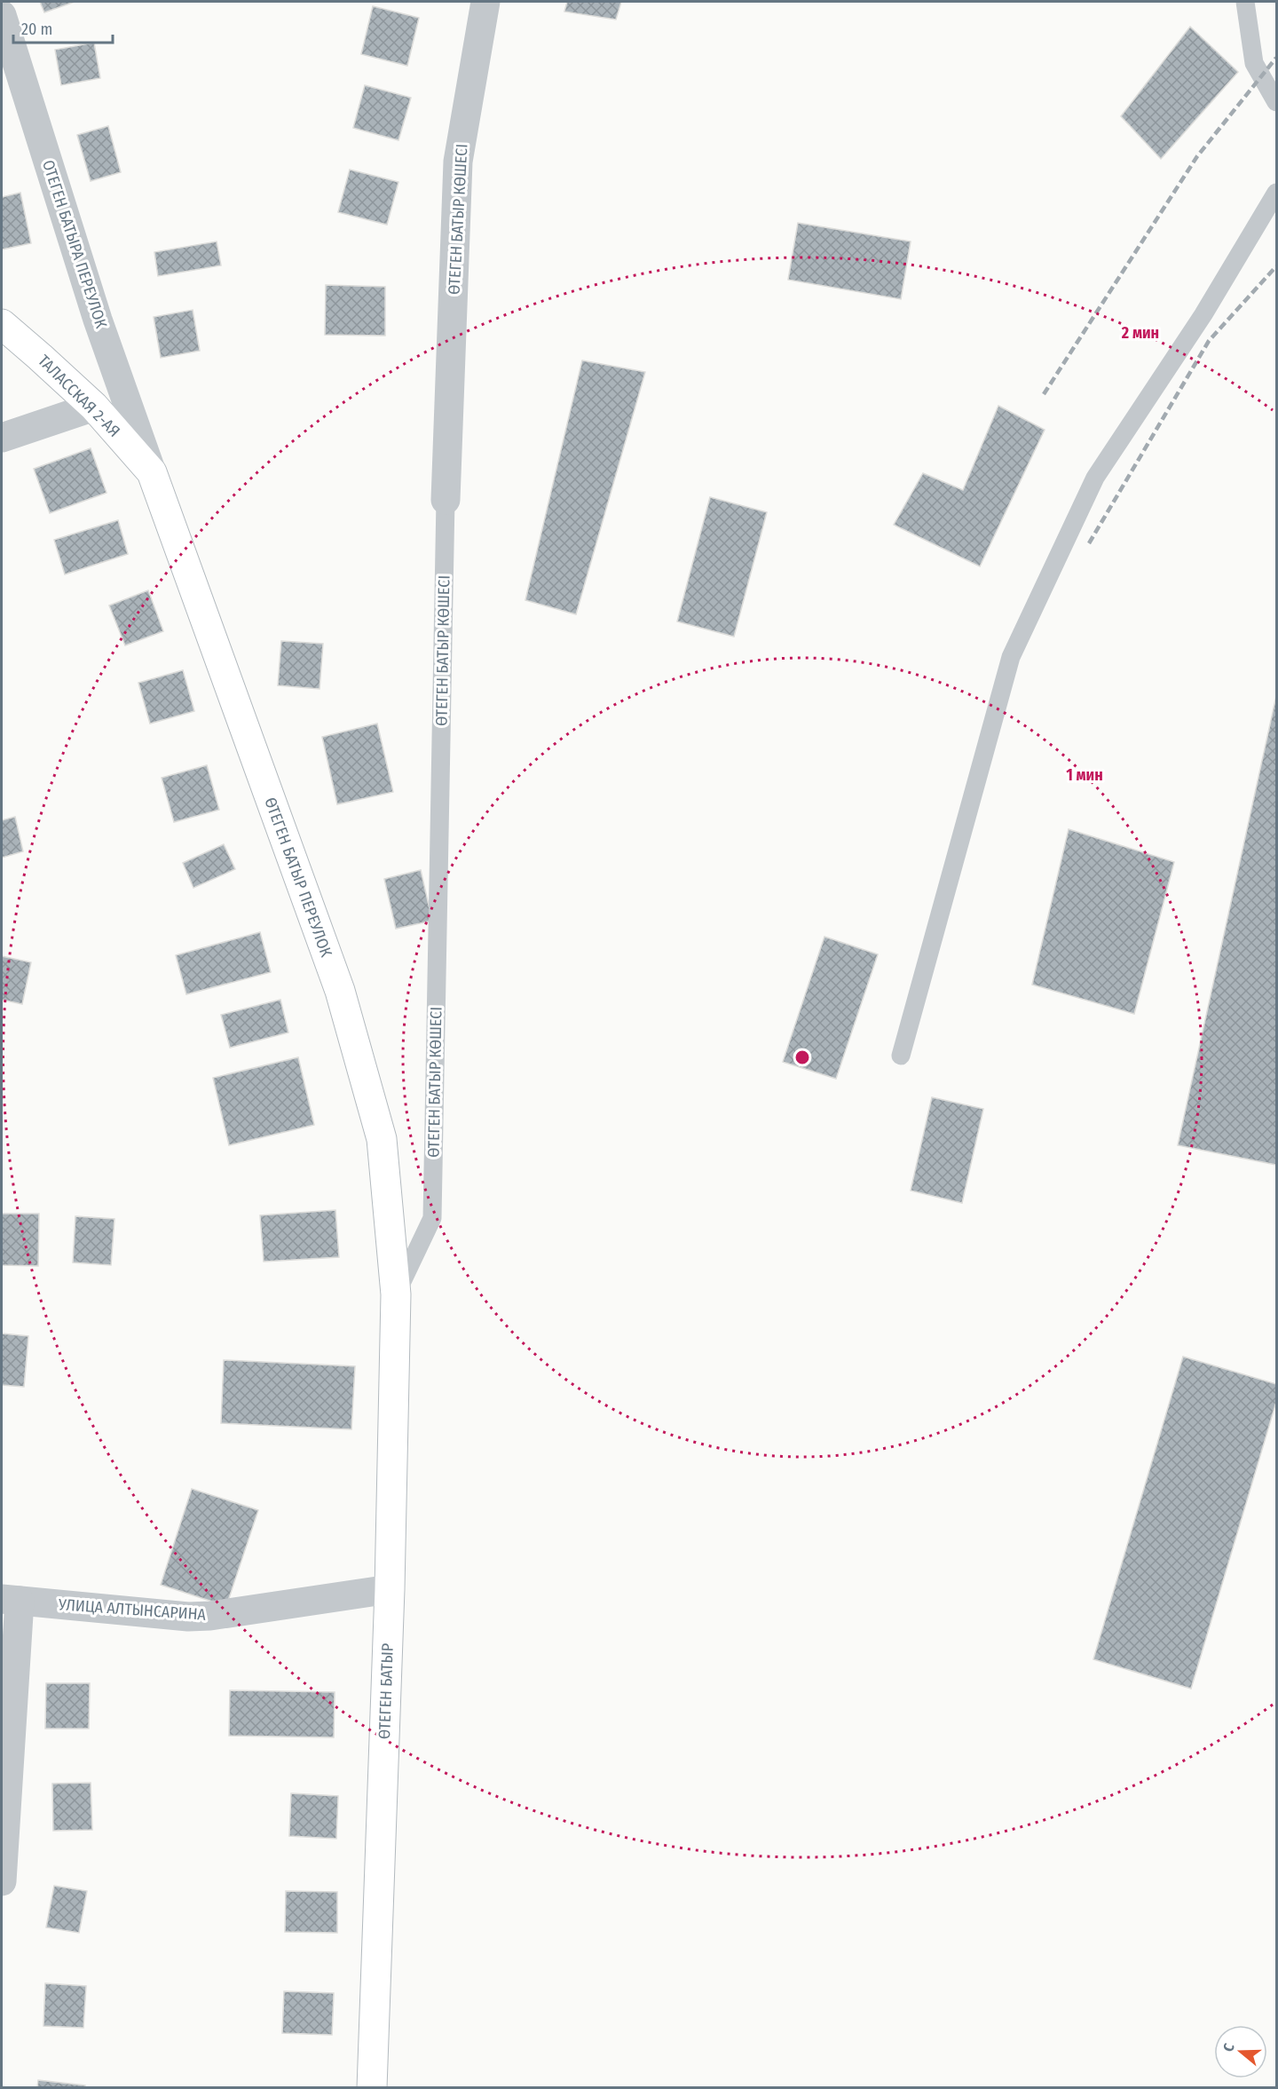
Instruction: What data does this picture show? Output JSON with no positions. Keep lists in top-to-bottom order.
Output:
{
  "streets": {
    "street": [
      "ӨТЕГЕН БАТЫР КӨШЕСІ",
      "ОТЕГЕН БАТЫРА ПЕРЕУЛОК",
      "ТАЛАССКАЯ 2-АЯ",
      "ӨТЕГЕН БАТЫР ПЕРЕУЛОК",
      "УЛИЦА АЛТЫНСАРИНА",
      "ӨТЕГЕН БАТЫР"
    ]
  },
  "crossings": [
    ["ӨТЕГЕН БАТЫР КӨШЕСІ", "ӨТЕГЕН БАТЫР ПЕРЕУЛОК"],
    ["ӨТЕГЕН БАТЫР КӨШЕСІ", "ӨТЕГЕН БАТЫР"],
    ["ОТЕГЕН БАТЫРА ПЕРЕУЛОК", "ТАЛАССКАЯ 2-АЯ"],
    ["ОТЕГЕН БАТЫРА ПЕРЕУЛОК", "ӨТЕГЕН БАТЫР ПЕРЕУЛОК"],
    ["ТАЛАССКАЯ 2-АЯ", "ӨТЕГЕН БАТЫР ПЕРЕУЛОК"],
    ["ӨТЕГЕН БАТЫР ПЕРЕУЛОК", "ӨТЕГЕН БАТЫР"],
    ["УЛИЦА АЛТЫНСАРИНА", "ӨТЕГЕН БАТЫР"]
  ],
  "scale_bar": "20 m",
  "north": "left",
  "rings": ["2 мин", "1 мин"]
}
